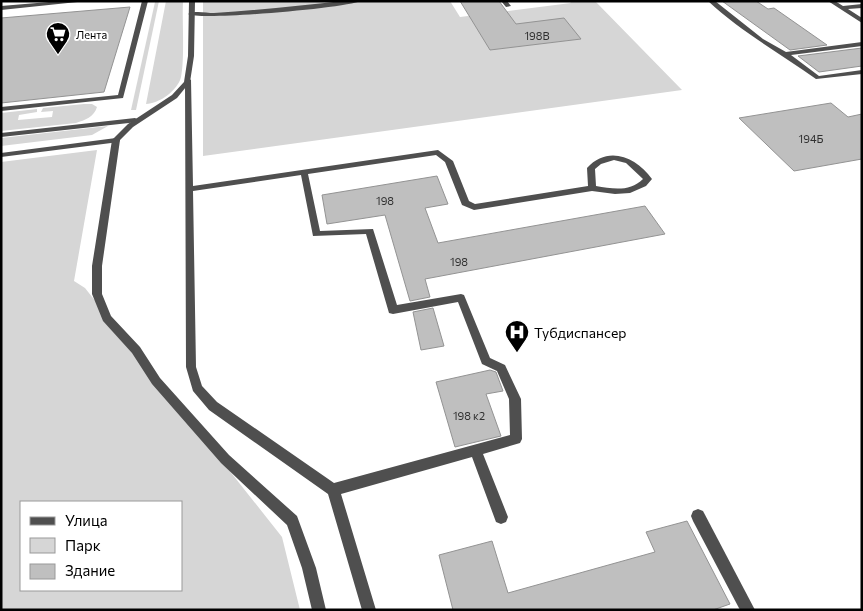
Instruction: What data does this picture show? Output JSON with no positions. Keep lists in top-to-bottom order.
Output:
{
  "places": {
    "supermarket": ["Лента"],
    "hospital": ["Тубдиспансер"]
  },
  "house_numbers": [
    "198В",
    "194Б",
    "198",
    "198",
    "198 к2"
  ],
  "legend": ["Улица", "Парк", "Здание"]
}
